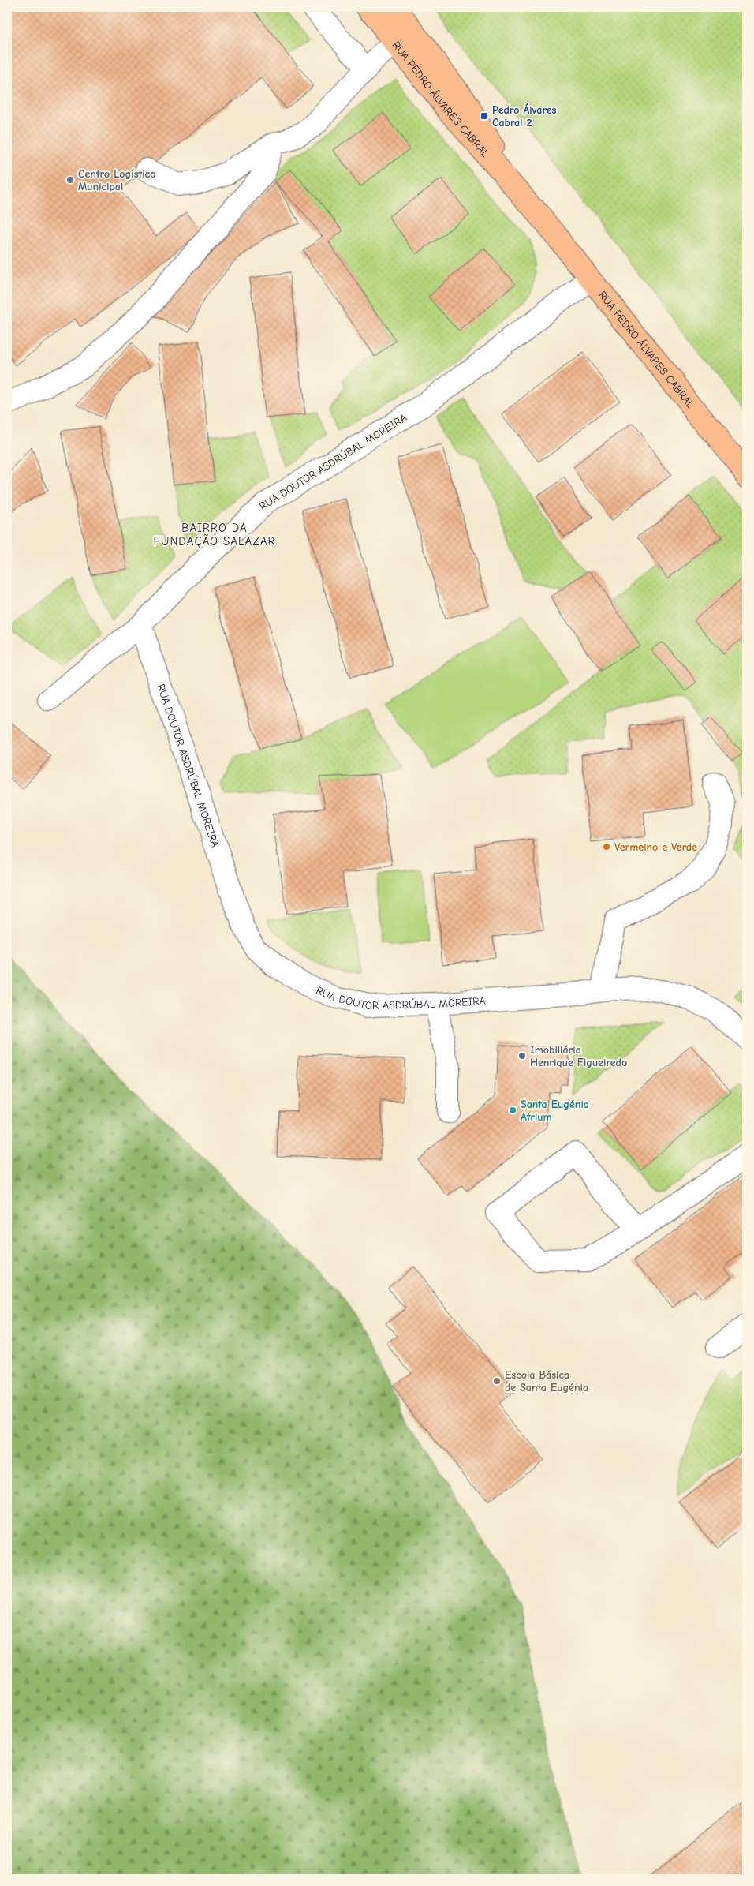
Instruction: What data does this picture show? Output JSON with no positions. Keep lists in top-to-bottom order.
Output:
{
  "streets": {
    "main road": ["RUA PEDRO ÁLVARES CABRAL"],
    "street": ["RUA DOUTOR ASDRÚBAL MOREIRA"]
  },
  "crossings": [
    ["RUA PEDRO ÁLVARES CABRAL", "RUA DOUTOR ASDRÚBAL MOREIRA"]
  ],
  "districts": ["BAIRRO DA FUNDAÇÃO SALAZAR"],
  "places": {
    "transit": ["Pedro Álvares Cabral 2"],
    "other": [
      "Centro Logístico Municipal",
      "Vermelho e Verde",
      "Imobiliária Henrique Figueiredo",
      "Santa Eugénia Atrium",
      "Escola Básica de Santa Eugénia"
    ]
  }
}
